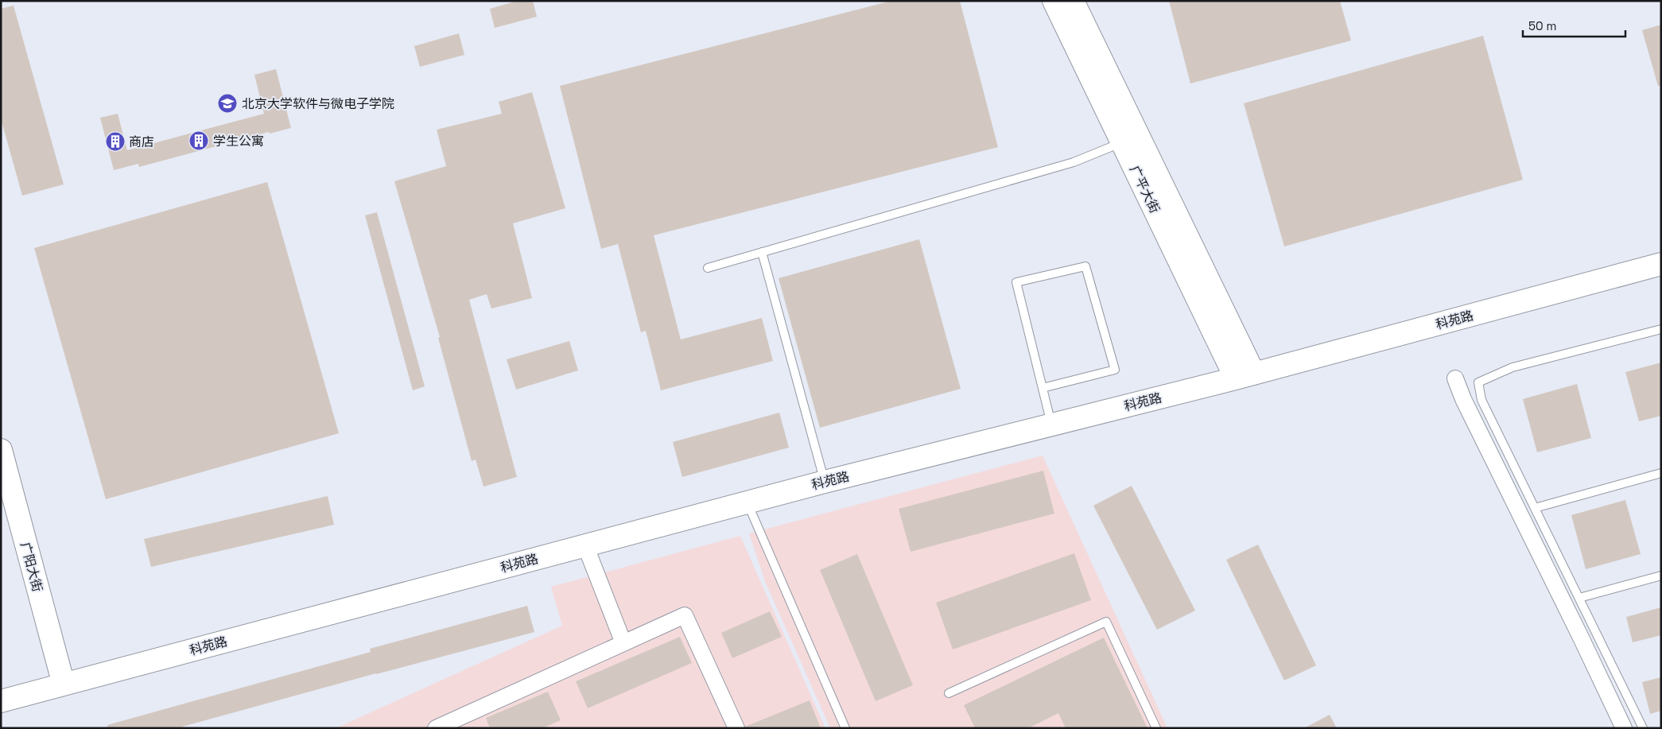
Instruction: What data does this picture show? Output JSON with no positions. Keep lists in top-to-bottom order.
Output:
{
  "streets": {
    "street": ["广平大街", "科苑路", "广阳大街"]
  },
  "crossings": [
    ["广平大街", "科苑路"],
    ["科苑路", "广阳大街"]
  ],
  "places": {
    "school or university": ["北京大学软件与微电子学院"],
    "building": ["学生公寓", "商店"]
  },
  "scale_bar": "50 m"
}
